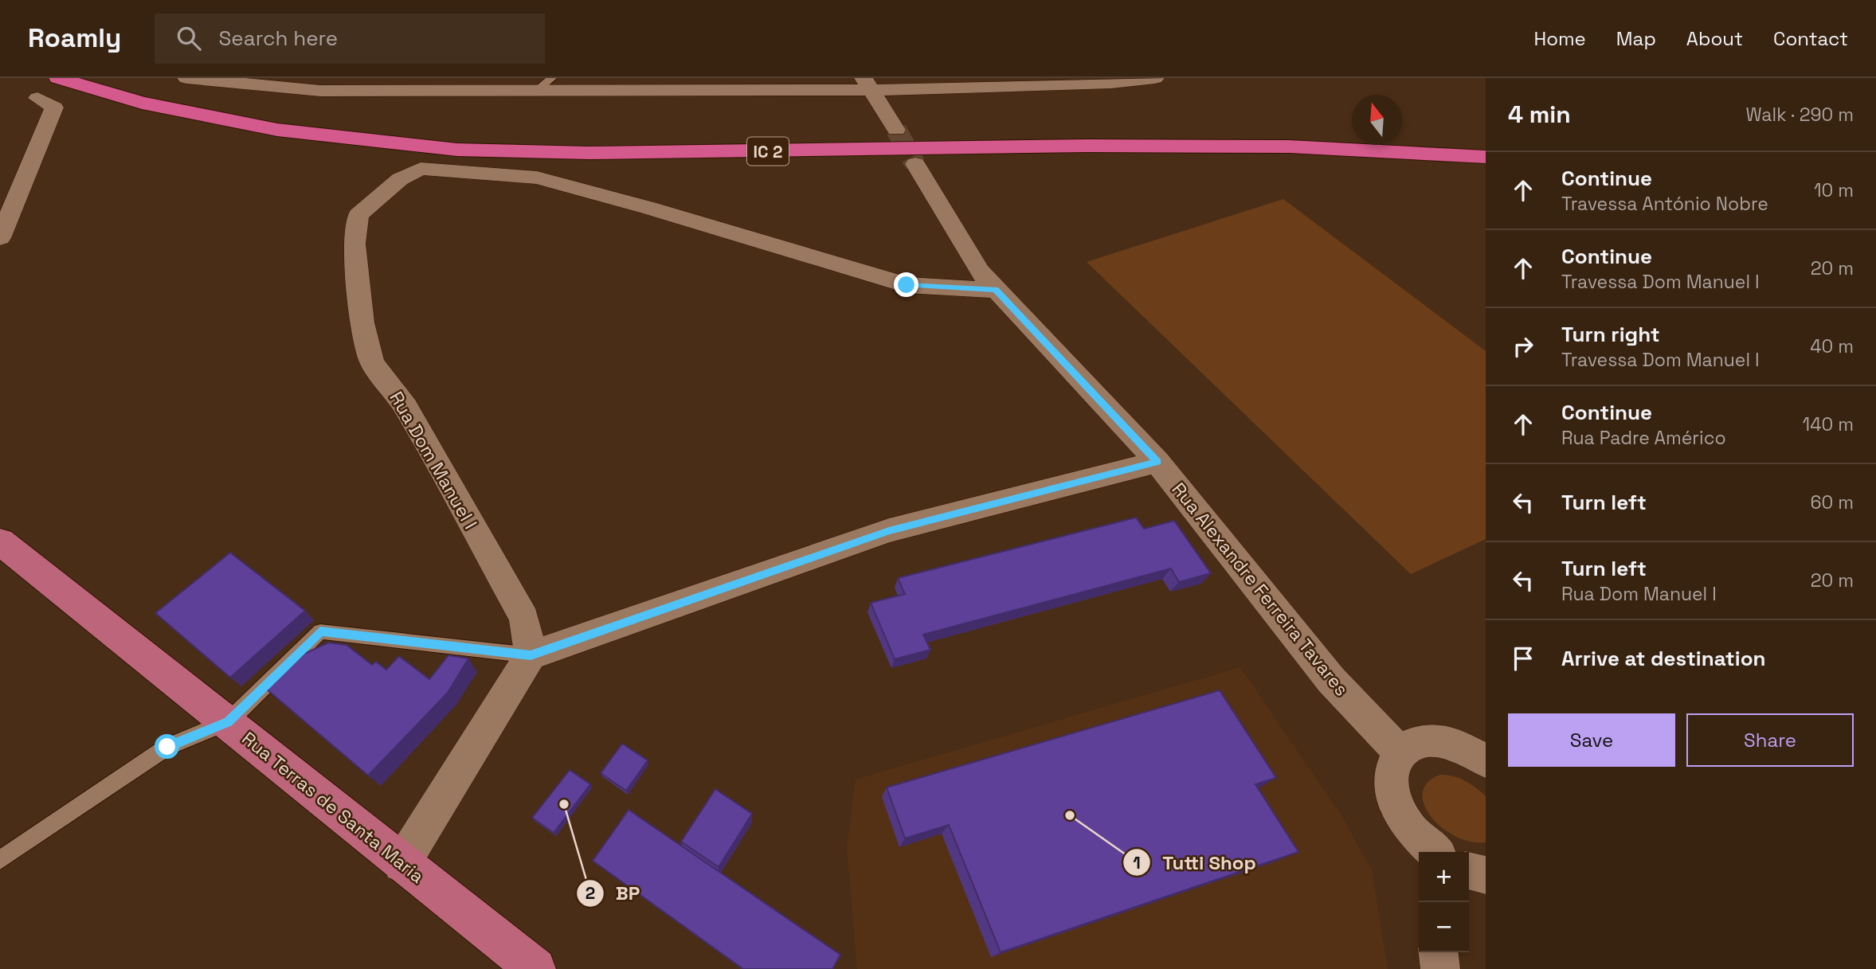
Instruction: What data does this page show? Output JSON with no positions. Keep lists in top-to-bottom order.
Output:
{
  "streets": {
    "highway": ["IC 2"],
    "main road": ["Rua Terras de Santa Maria"],
    "street": ["Rua Dom Manuel I", "Rua Alexandre Ferreira Tavares"]
  },
  "crossings": [
    ["Rua Dom Manuel I", "Rua Alexandre Ferreira Tavares"]
  ],
  "places": ["BP", "Tutti Shop"],
  "north": "top",
  "page": {
    "header": "Roamly",
    "search": "Search here",
    "nav": [
      "Home",
      "Map",
      "About",
      "Contact"
    ],
    "heading": ["4 min", "Walk · 290 m"],
    "list": [
      ["Continue", "Travessa António Nobre", "10 m"],
      ["Continue", "Travessa Dom Manuel I", "20 m"],
      ["Turn right", "Travessa Dom Manuel I", "40 m"],
      ["Continue", "Rua Padre Américo", "140 m"],
      ["Turn left", "60 m"],
      ["Turn left", "Rua Dom Manuel I", "20 m"],
      "Arrive at destination"
    ],
    "buttons": ["Save", "Share"],
    "map_buttons": ["+", "−"]
  }
}
